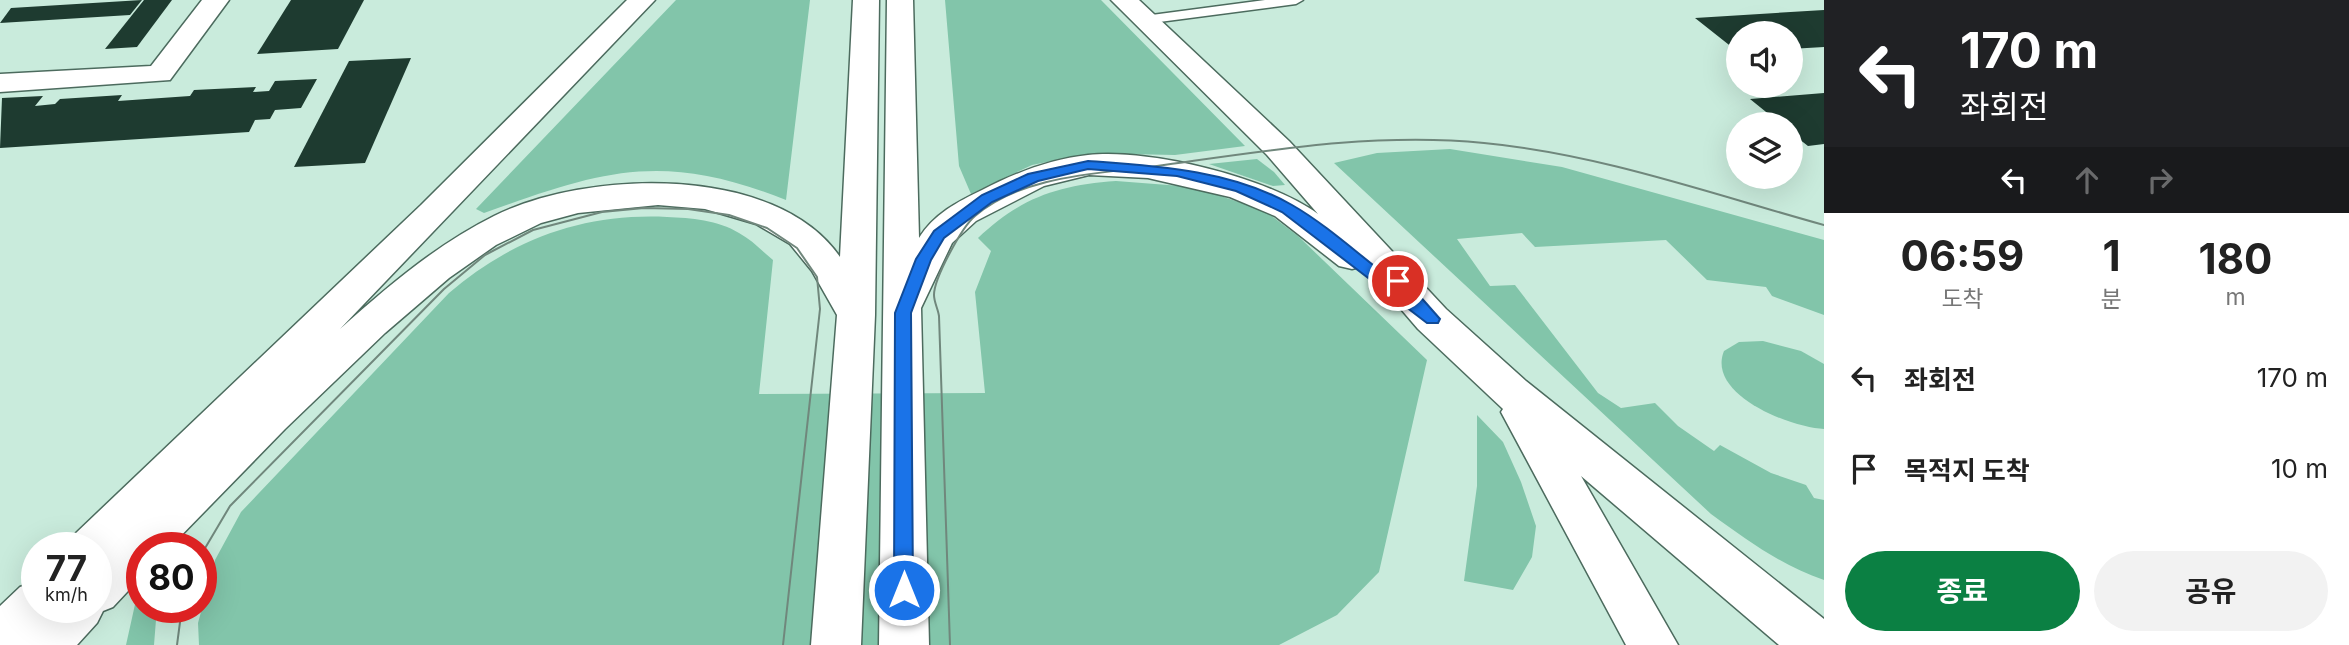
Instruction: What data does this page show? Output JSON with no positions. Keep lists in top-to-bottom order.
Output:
{
  "page": {
    "turn": ["170 m", "좌회전"],
    "eta": [
      "06:59",
      "도착",
      "1",
      "분",
      "180",
      "m"
    ],
    "list": [
      {
        "name": "좌회전",
        "value": "170 m"
      },
      {
        "name": "목적지 도착",
        "value": "10 m"
      }
    ],
    "speed": "77 km/h",
    "limit": "80",
    "buttons": ["종료", "공유"]
  }
}
